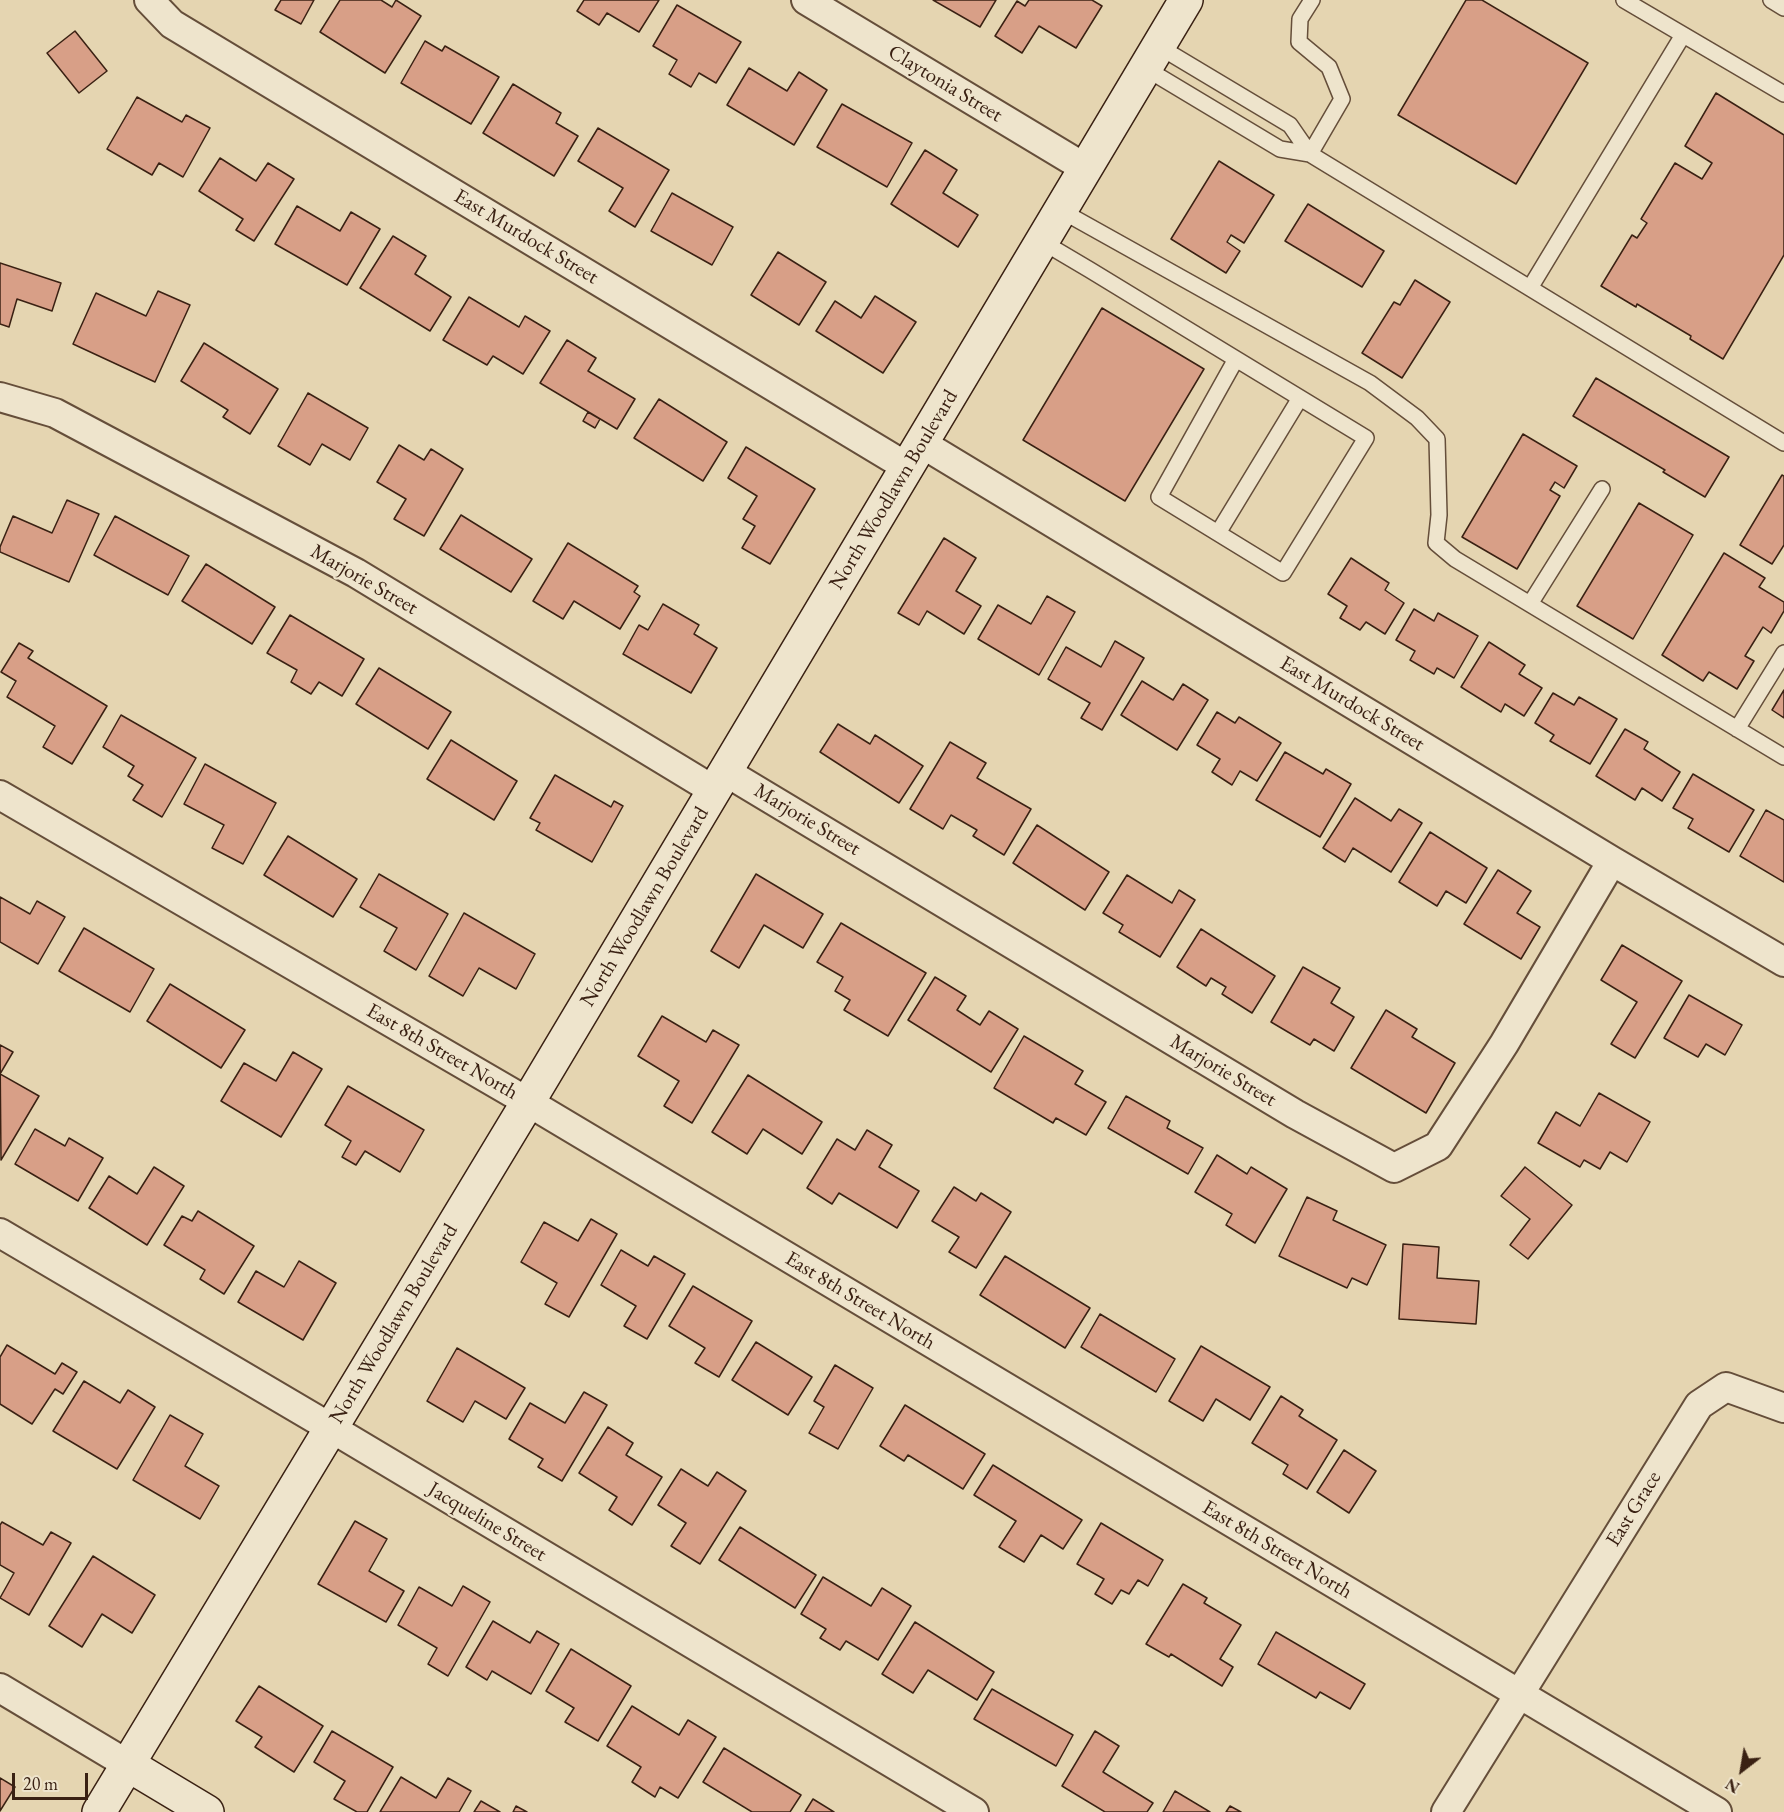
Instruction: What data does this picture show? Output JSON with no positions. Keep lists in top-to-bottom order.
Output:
{
  "streets": {
    "main road": ["North Woodlawn Boulevard"],
    "street": [
      "Claytonia Street",
      "East Murdock Street",
      "Marjorie Street",
      "East 8th Street North",
      "East Grace",
      "Jacqueline Street"
    ]
  },
  "crossings": [
    ["Claytonia Street", "North Woodlawn Boulevard"],
    ["East Murdock Street", "North Woodlawn Boulevard"],
    ["East Murdock Street", "Marjorie Street"],
    ["North Woodlawn Boulevard", "Marjorie Street"],
    ["North Woodlawn Boulevard", "East 8th Street North"],
    ["North Woodlawn Boulevard", "Jacqueline Street"],
    ["East 8th Street North", "East Grace"]
  ],
  "scale_bar": "20 m",
  "north": "bottom left"
}
